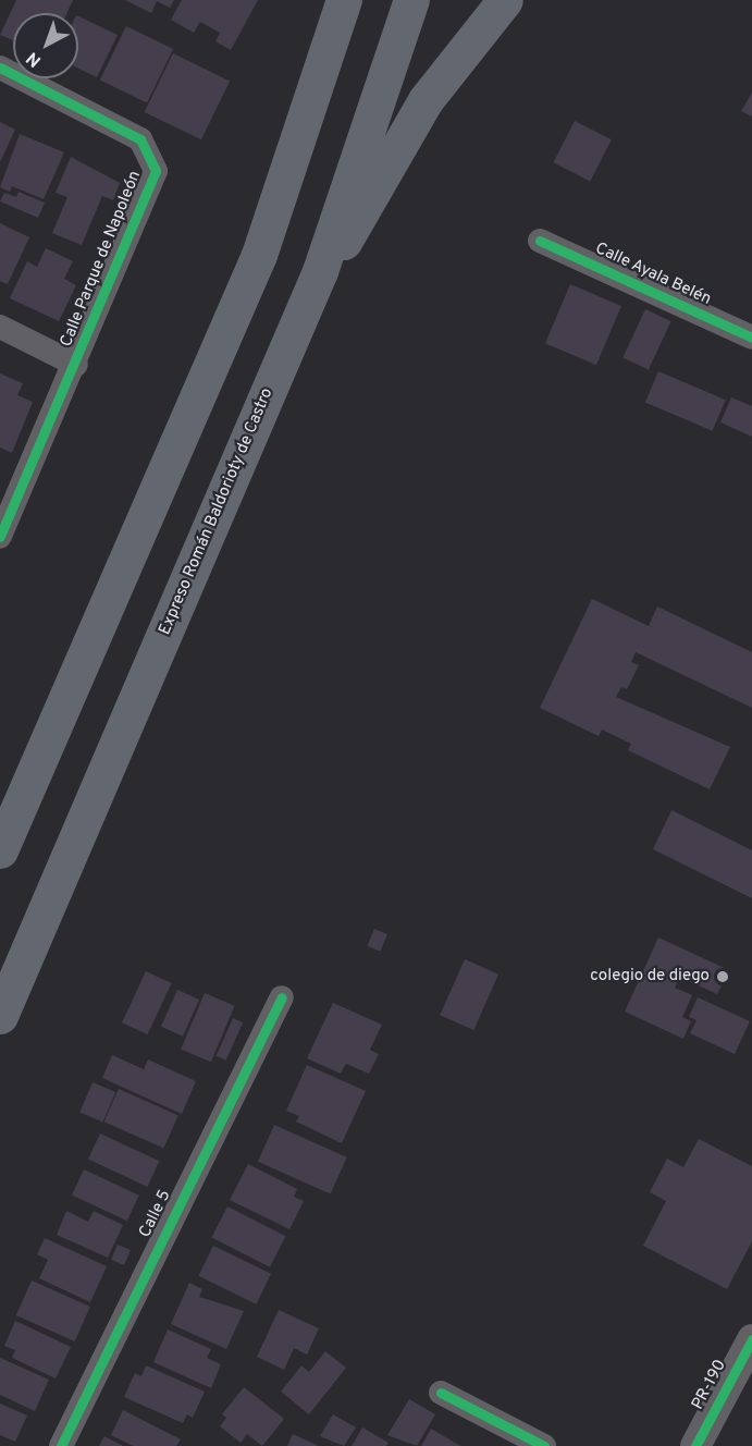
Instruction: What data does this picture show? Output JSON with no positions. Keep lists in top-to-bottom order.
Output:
{
  "streets": {
    "highway": ["Expreso Román Baldorioty de Castro"],
    "street": [
      "Calle Parque de Napoleón",
      "Calle Ayala Belén",
      "Calle 5",
      "PR-190"
    ]
  },
  "places": ["colegio de diego"],
  "north": "bottom left"
}
